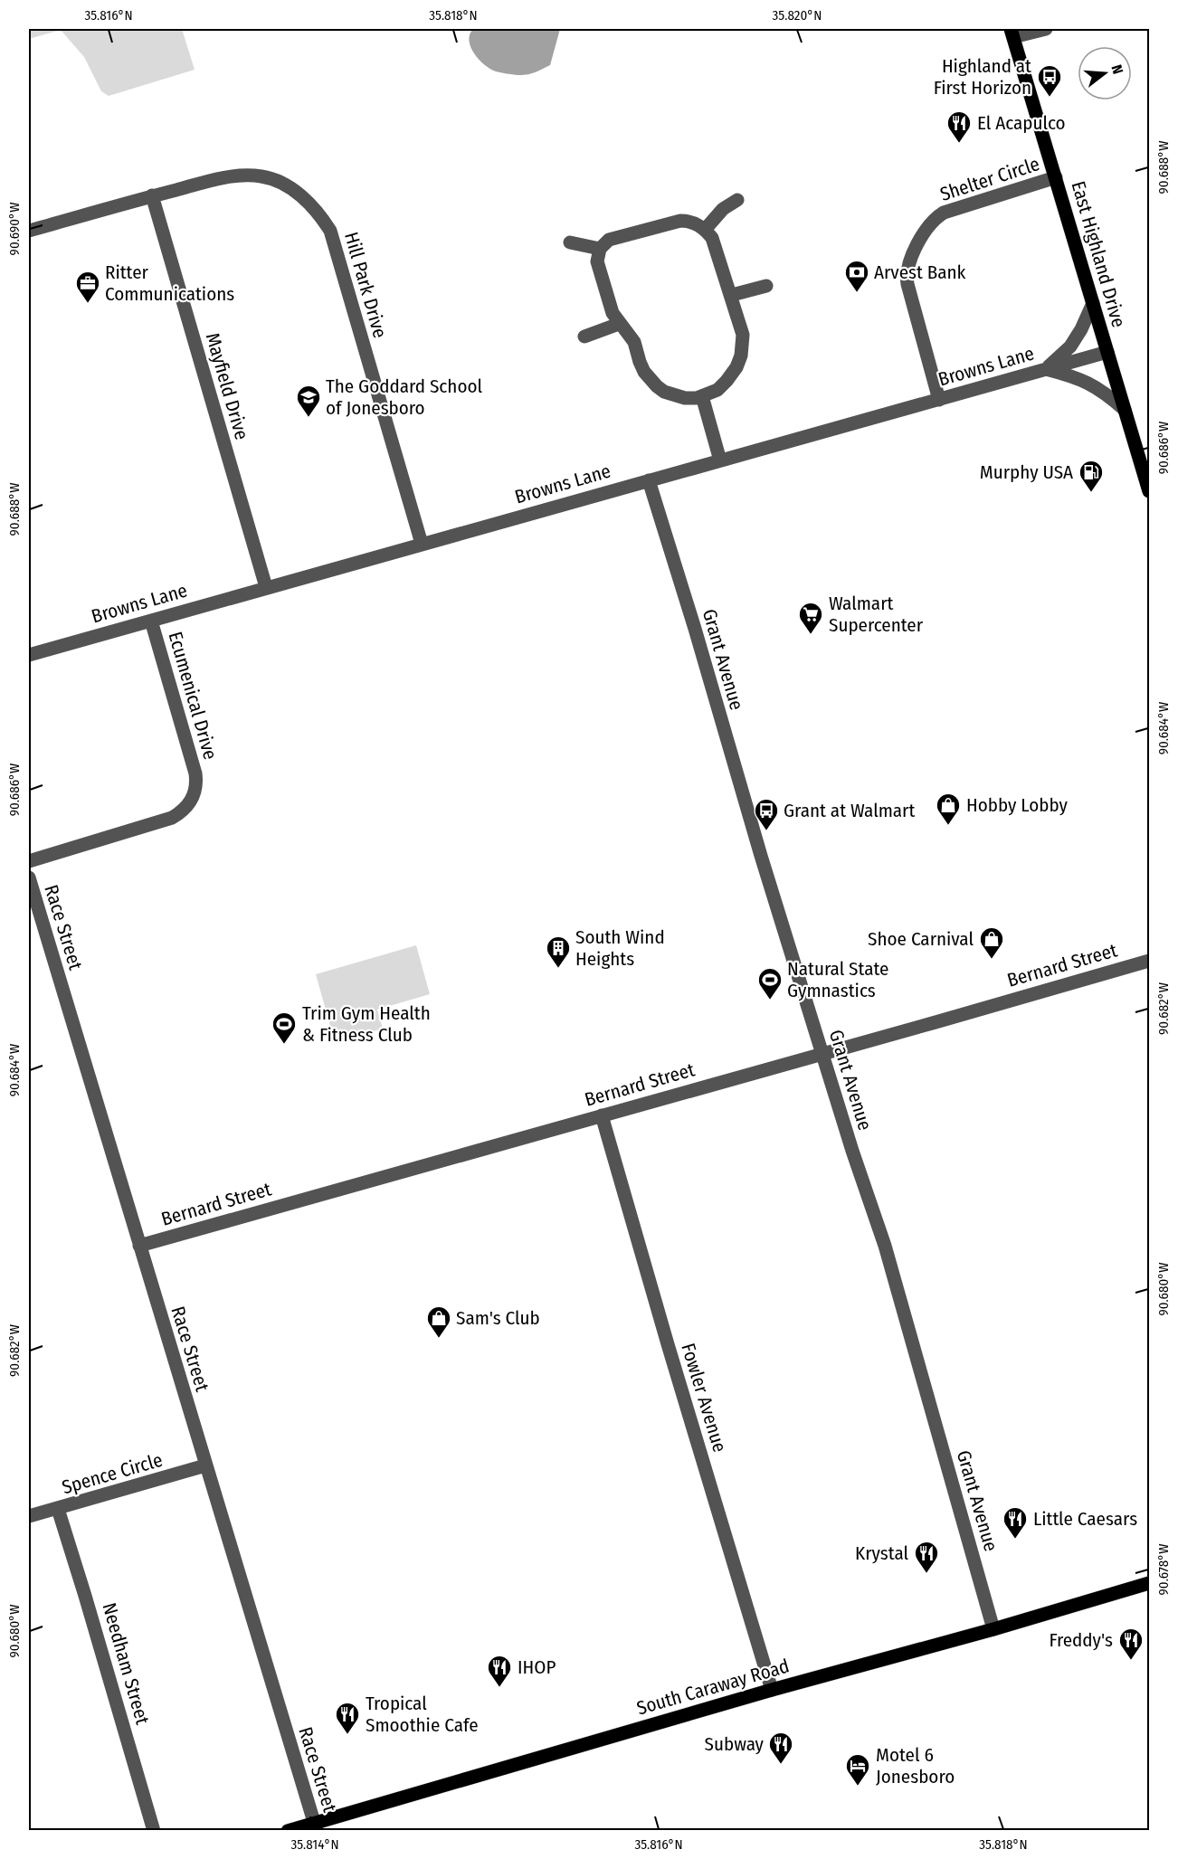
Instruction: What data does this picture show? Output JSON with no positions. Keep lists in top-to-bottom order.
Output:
{
  "streets": {
    "main road": ["East Highland Drive", "South Caraway Road"],
    "street": [
      "Shelter Circle",
      "Hill Park Drive",
      "Browns Lane",
      "Mayfield Drive",
      "Grant Avenue",
      "Ecumenical Drive",
      "Race Street",
      "Bernard Street",
      "Fowler Avenue",
      "Spence Circle",
      "Needham Street"
    ]
  },
  "crossings": [
    ["Shelter Circle", "East Highland Drive"],
    ["Shelter Circle", "Browns Lane"],
    ["East Highland Drive", "Browns Lane"],
    ["Hill Park Drive", "Browns Lane"],
    ["Hill Park Drive", "Mayfield Drive"],
    ["Browns Lane", "Mayfield Drive"],
    ["Browns Lane", "Grant Avenue"],
    ["Browns Lane", "Ecumenical Drive"],
    ["Grant Avenue", "Bernard Street"],
    ["Grant Avenue", "South Caraway Road"],
    ["Race Street", "Bernard Street"],
    ["Race Street", "Spence Circle"],
    ["Race Street", "South Caraway Road"],
    ["Bernard Street", "Fowler Avenue"],
    ["Fowler Avenue", "South Caraway Road"],
    ["Spence Circle", "Needham Street"]
  ],
  "places": {
    "bus stop": ["Highland at First Horizon", "Grant at Walmart"],
    "restaurant": [
      "El Acapulco",
      "Little Caesars",
      "Krystal",
      "Freddy's",
      "IHOP",
      "Tropical Smoothie Cafe",
      "Subway"
    ],
    "bank": ["Arvest Bank"],
    "office": ["Ritter Communications"],
    "school or university": ["The Goddard School of Jonesboro"],
    "fuel station": ["Murphy USA"],
    "supermarket": ["Walmart Supercenter"],
    "shop": ["Hobby Lobby", "Shoe Carnival", "Sam's Club"],
    "building": ["South Wind Heights"],
    "sports": ["Natural State Gymnastics", "Trim Gym Health & Fitness Club"],
    "hotel": ["Motel 6 Jonesboro"]
  },
  "north": "right",
  "coordinates": [
    "35.816°N",
    "35.818°N",
    "35.820°N",
    "90.688°W",
    "90.690°W",
    "90.686°W",
    "90.684°W",
    "90.682°W",
    "90.680°W",
    "90.678°W",
    "35.814°N"
  ]
}
